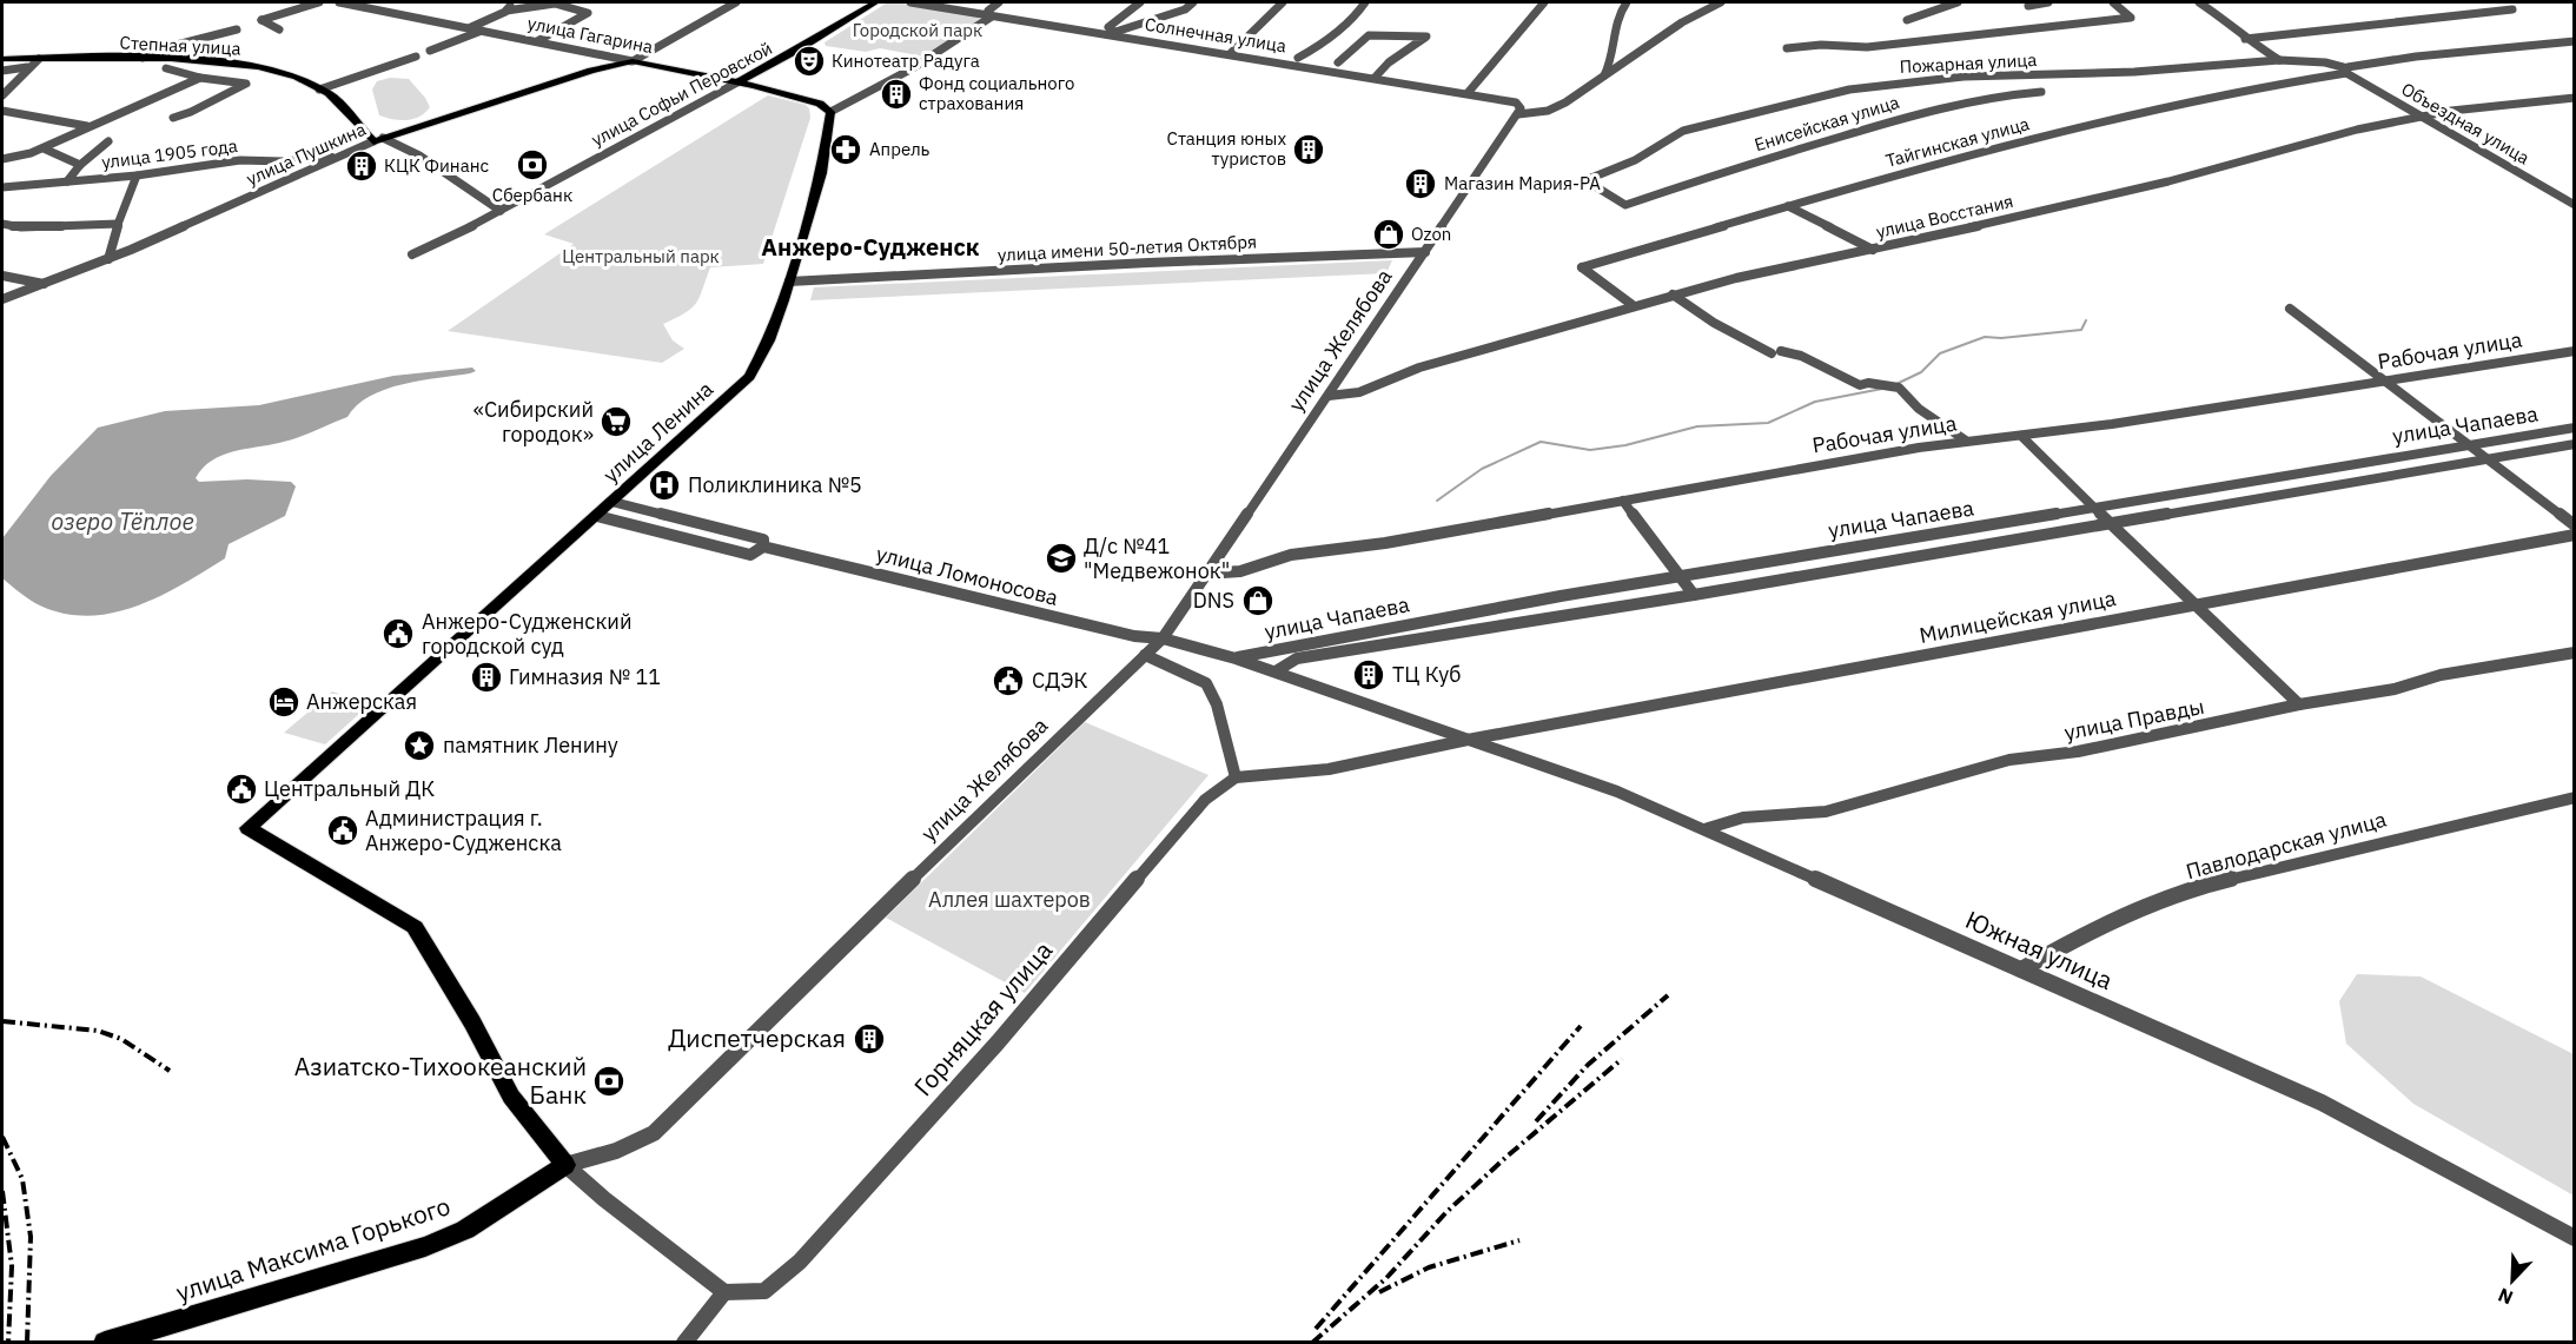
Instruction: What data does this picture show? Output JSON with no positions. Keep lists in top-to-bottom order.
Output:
{
  "streets": {
    "main road": [
      "улица Гагарина",
      "Степная улица",
      "улица Софьи Перовской",
      "улица Пушкина",
      "улица Ленина",
      "улица Максима Горького"
    ],
    "street": [
      "Солнечная улица",
      "Пожарная улица",
      "Енисейская улица",
      "Объездная улица",
      "Тайгинская улица",
      "улица 1905 года",
      "улица Восстания",
      "улица имени 50-летия Октября",
      "улица Желябова",
      "Рабочая улица",
      "улица Чапаева",
      "улица Ломоносова",
      "Милицейская улица",
      "улица Правды",
      "Павлодарская улица",
      "Южная улица",
      "Горняцкая улица"
    ]
  },
  "crossings": [
    ["улица Гагарина", "улица Софьи Перовской"],
    ["улица Гагарина", "улица Пушкина"],
    ["улица Гагарина", "улица Ленина"],
    ["Солнечная улица", "улица Желябова"],
    ["Степная улица", "улица Пушкина"],
    ["Пожарная улица", "Енисейская улица"],
    ["Пожарная улица", "Объездная улица"],
    ["Пожарная улица", "Тайгинская улица"],
    ["Объездная улица", "Тайгинская улица"],
    ["Объездная улица", "улица Восстания"],
    ["Тайгинская улица", "улица Восстания"],
    ["улица 1905 года", "улица Пушкина"],
    ["улица Восстания", "улица Желябова"],
    ["улица имени 50-летия Октября", "улица Желябова"],
    ["улица имени 50-летия Октября", "улица Ленина"],
    ["улица Желябова", "Рабочая улица"],
    ["улица Желябова", "улица Ленина"],
    ["улица Желябова", "улица Ломоносова"],
    ["улица Желябова", "улица Максима Горького"],
    ["улица Чапаева", "улица Ломоносова"],
    ["улица Чапаева", "Южная улица"],
    ["улица Ленина", "улица Ломоносова"],
    ["улица Ленина", "улица Максима Горького"],
    ["улица Ломоносова", "Южная улица"],
    ["Милицейская улица", "Южная улица"],
    ["Милицейская улица", "Горняцкая улица"],
    ["улица Правды", "Южная улица"],
    ["Павлодарская улица", "Южная улица"]
  ],
  "districts": ["Анжеро-Судженск"],
  "water": ["озеро Тёплое"],
  "parks": ["Городской парк", "Центральный парк", "Аллея шахтеров"],
  "places": {
    "theatre": ["Кинотеатр Радуга"],
    "building": [
      "Фонд социального страхования",
      "Станция юных туристов",
      "КЦК Финанс",
      "Магазин Мария-РА",
      "ТЦ Куб",
      "Гимназия № 11",
      "Диспетчерская"
    ],
    "pharmacy": ["Апрель"],
    "bank": ["Сбербанк", "Азиатско-Тихоокеанский Банк"],
    "shop": ["Ozon", "DNS"],
    "supermarket": ["«Сибирский городок»"],
    "hospital": ["Поликлиника №5"],
    "school or university": ["Д/с №41 \"Медвежонок\""],
    "public building": [
      "Анжеро-Судженский городской суд",
      "СДЭК",
      "Центральный ДК",
      "Администрация г. Анжеро-Судженска"
    ],
    "hotel": ["Анжерская"],
    "place": ["памятник Ленину"]
  },
  "north": "bottom left"
}
